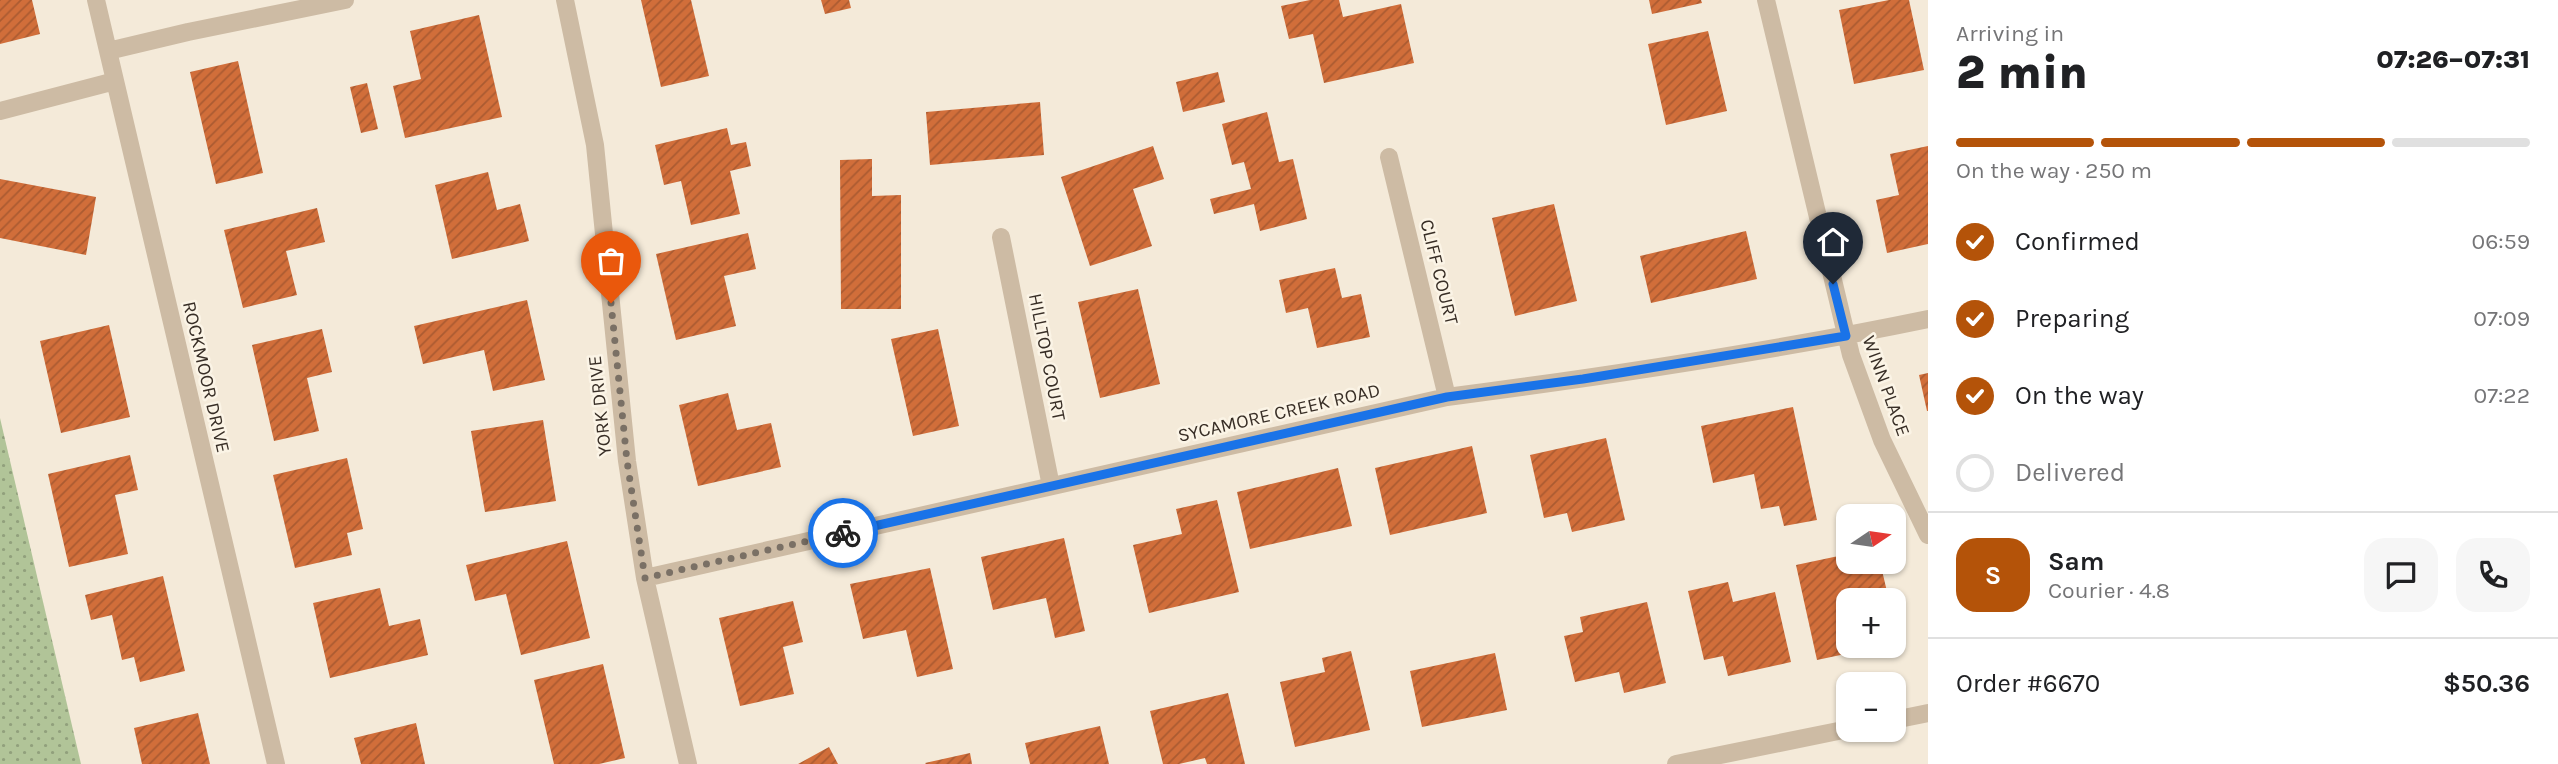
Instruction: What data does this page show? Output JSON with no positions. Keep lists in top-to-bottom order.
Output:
{
  "streets": {
    "street": [
      "CLIFF COURT",
      "HILLTOP COURT",
      "ROCKMOOR DRIVE",
      "WINN PLACE",
      "YORK DRIVE",
      "SYCAMORE CREEK ROAD"
    ]
  },
  "crossings": [
    ["CLIFF COURT", "SYCAMORE CREEK ROAD"],
    ["HILLTOP COURT", "SYCAMORE CREEK ROAD"],
    ["WINN PLACE", "SYCAMORE CREEK ROAD"],
    ["YORK DRIVE", "SYCAMORE CREEK ROAD"]
  ],
  "north": "right",
  "page": {
    "heading": ["2 min", "Arriving in", "07:26–07:31"],
    "panel": [
      "Sam",
      "Courier · 4.8",
      "Order #6670",
      "$50.36"
    ],
    "bar": "On the way · 250 m",
    "list": [
      ["Confirmed", "06:59"],
      ["Preparing", "07:09"],
      ["On the way", "07:22"],
      "Delivered"
    ],
    "map_buttons": ["+", "−"],
    "round": "S"
  }
}
